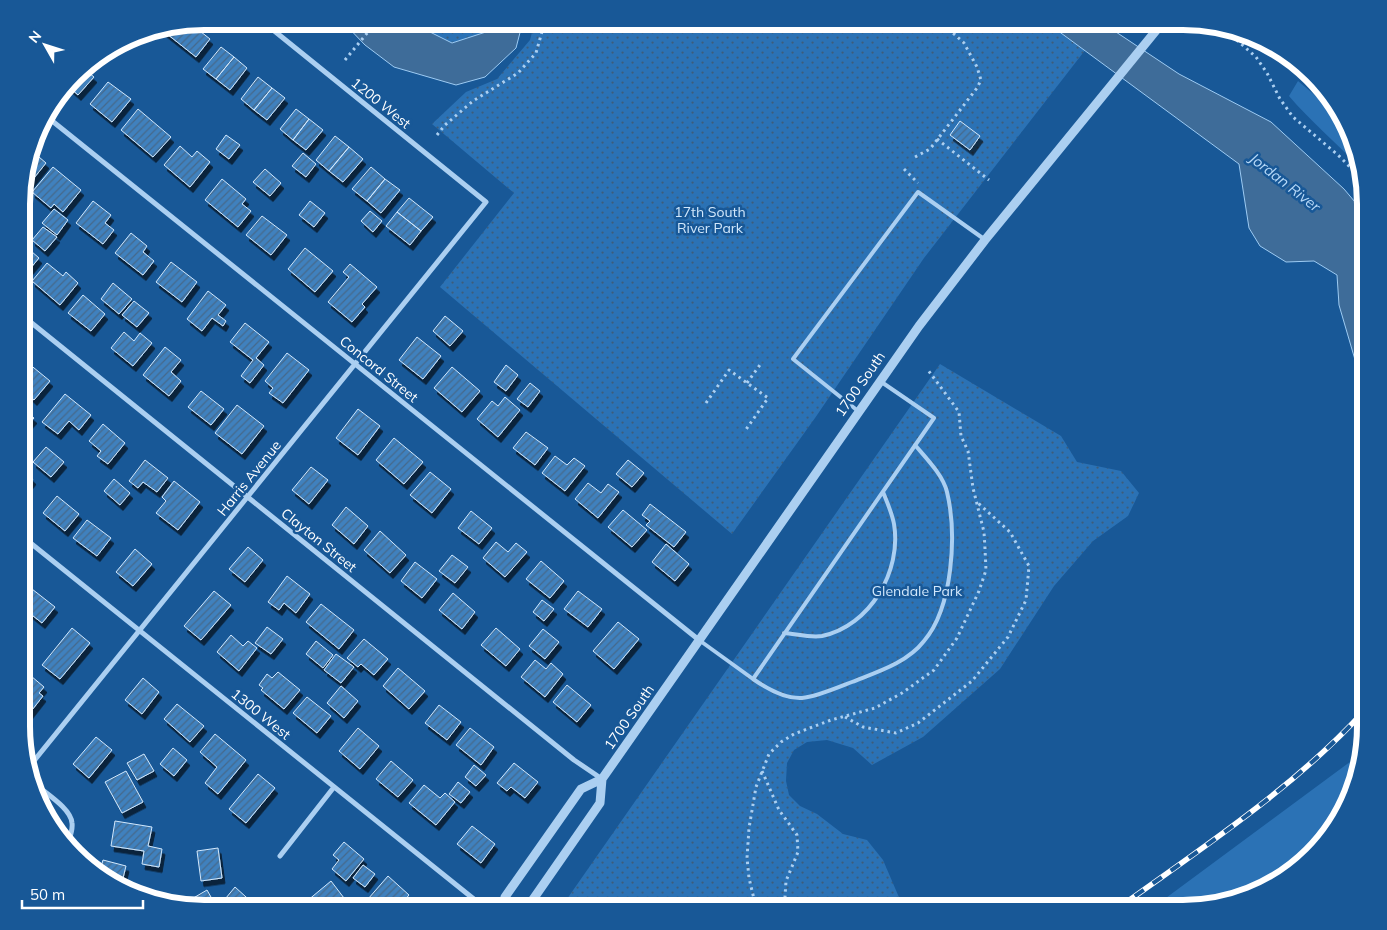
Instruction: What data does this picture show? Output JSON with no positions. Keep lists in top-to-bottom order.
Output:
{
  "streets": {
    "street": [
      "1200 West",
      "Concord Street",
      "1700 South",
      "Harris Avenue",
      "Clayton Street",
      "1300 West"
    ]
  },
  "crossings": [
    ["1200 West", "Harris Avenue"],
    ["Concord Street", "1700 South"],
    ["Concord Street", "Harris Avenue"],
    ["1700 South", "Clayton Street"],
    ["Harris Avenue", "Clayton Street"],
    ["Harris Avenue", "1300 West"]
  ],
  "water": ["Jordan River"],
  "parks": ["17th South River Park", "Glendale Park"],
  "scale_bar": "50 m",
  "north": "top left"
}
